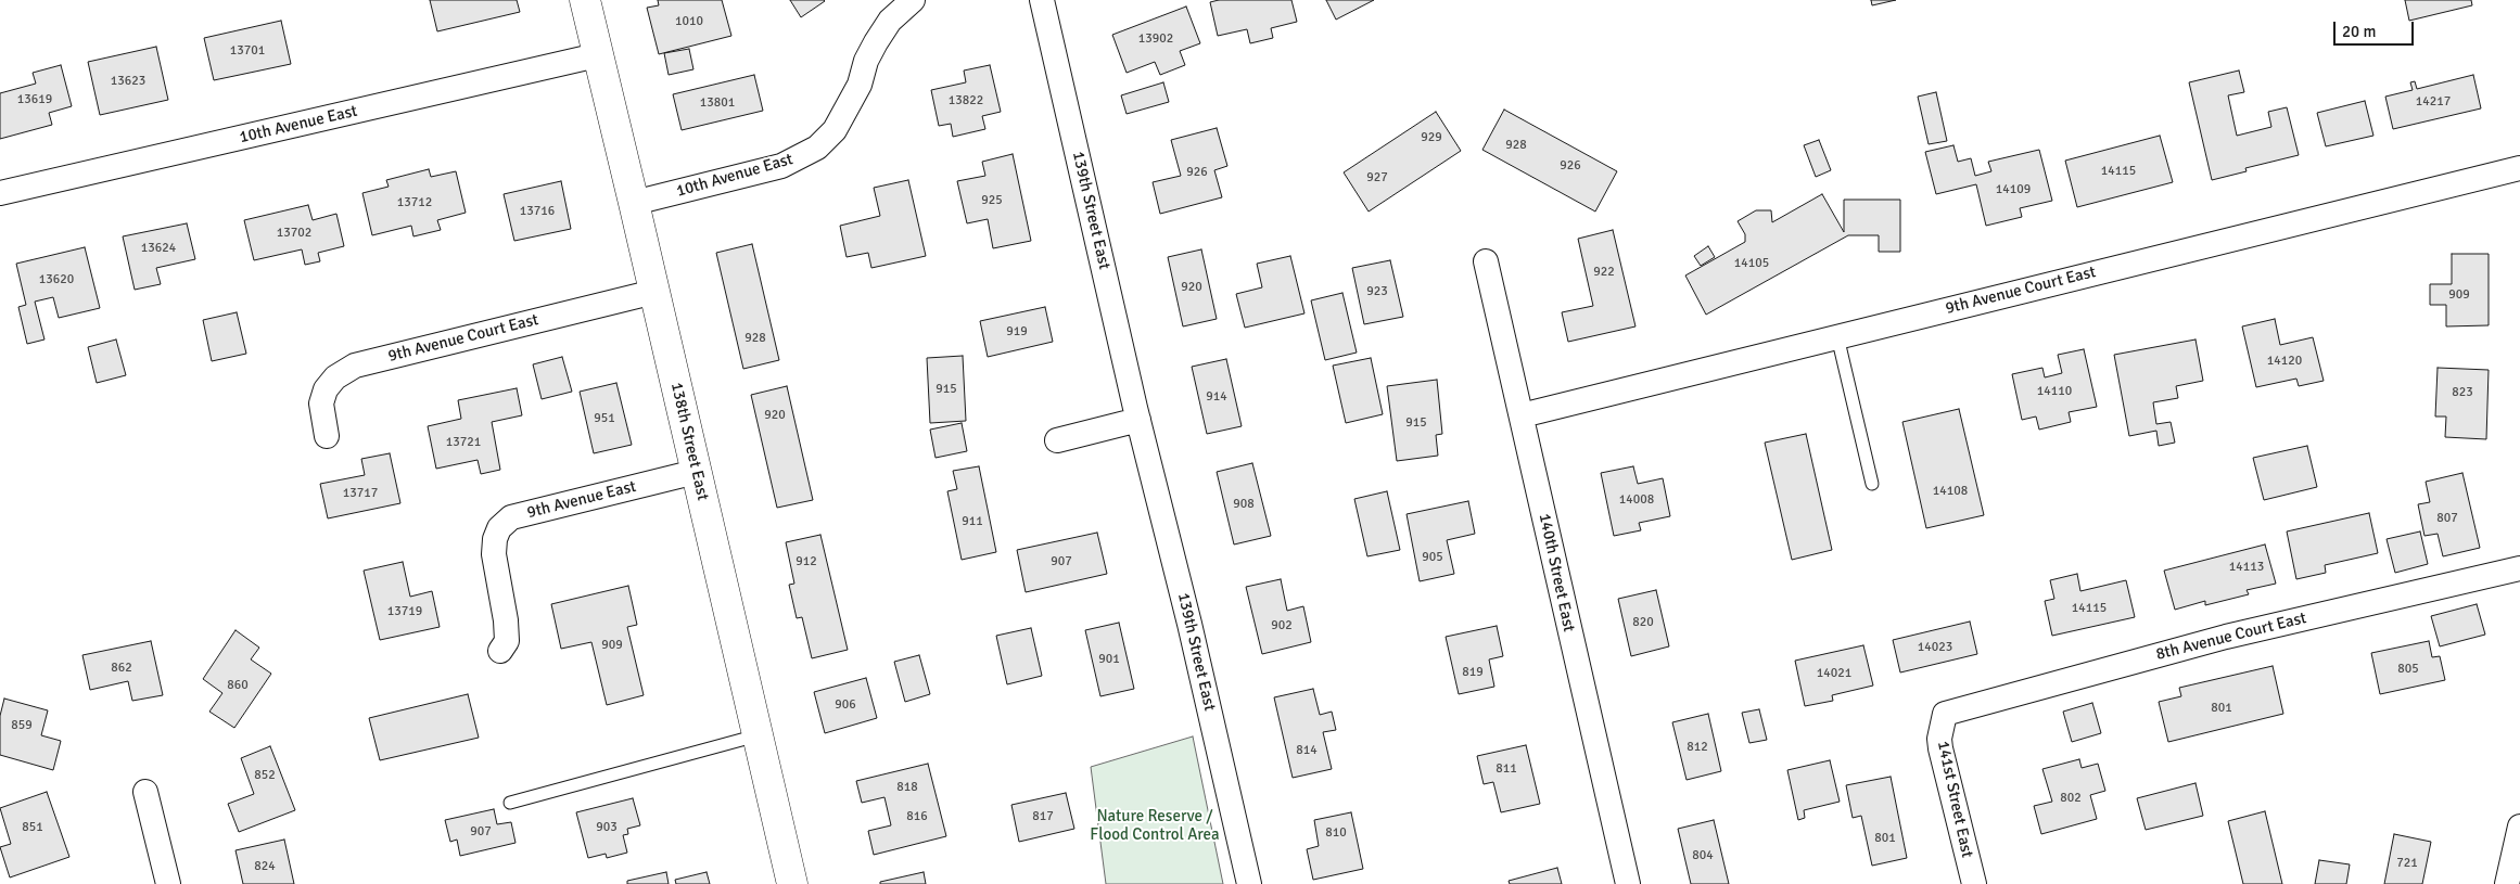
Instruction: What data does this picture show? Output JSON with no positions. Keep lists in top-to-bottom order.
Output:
{
  "streets": {
    "street": [
      "10th Avenue East",
      "139th Street East",
      "9th Avenue Court East",
      "138th Street East",
      "9th Avenue East",
      "140th Street East",
      "8th Avenue Court East",
      "141st Street East"
    ]
  },
  "crossings": [
    ["10th Avenue East", "138th Street East"],
    ["9th Avenue Court East", "138th Street East"],
    ["9th Avenue Court East", "140th Street East"],
    ["138th Street East", "9th Avenue East"],
    ["8th Avenue Court East", "141st Street East"]
  ],
  "parks": ["Nature Reserve / Flood Control Area"],
  "house_numbers": [
    "1010",
    "13902",
    "13701",
    "13623",
    "13619",
    "13822",
    "14217",
    "13801",
    "929",
    "928",
    "926",
    "14115",
    "926",
    "927",
    "14109",
    "925",
    "13712",
    "13716",
    "13702",
    "13624",
    "14105",
    "922",
    "13620",
    "920",
    "923",
    "909",
    "919",
    "928",
    "14120",
    "915",
    "14110",
    "823",
    "914",
    "920",
    "951",
    "915",
    "13721",
    "14108",
    "13717",
    "14008",
    "908",
    "807",
    "911",
    "905",
    "912",
    "907",
    "14113",
    "14115",
    "13719",
    "820",
    "902",
    "909",
    "14023",
    "901",
    "862",
    "805",
    "819",
    "14021",
    "860",
    "906",
    "801",
    "859",
    "812",
    "814",
    "811",
    "852",
    "818",
    "802",
    "816",
    "817",
    "851",
    "903",
    "907",
    "810",
    "801",
    "804",
    "721",
    "824"
  ],
  "scale_bar": "20 m"
}
